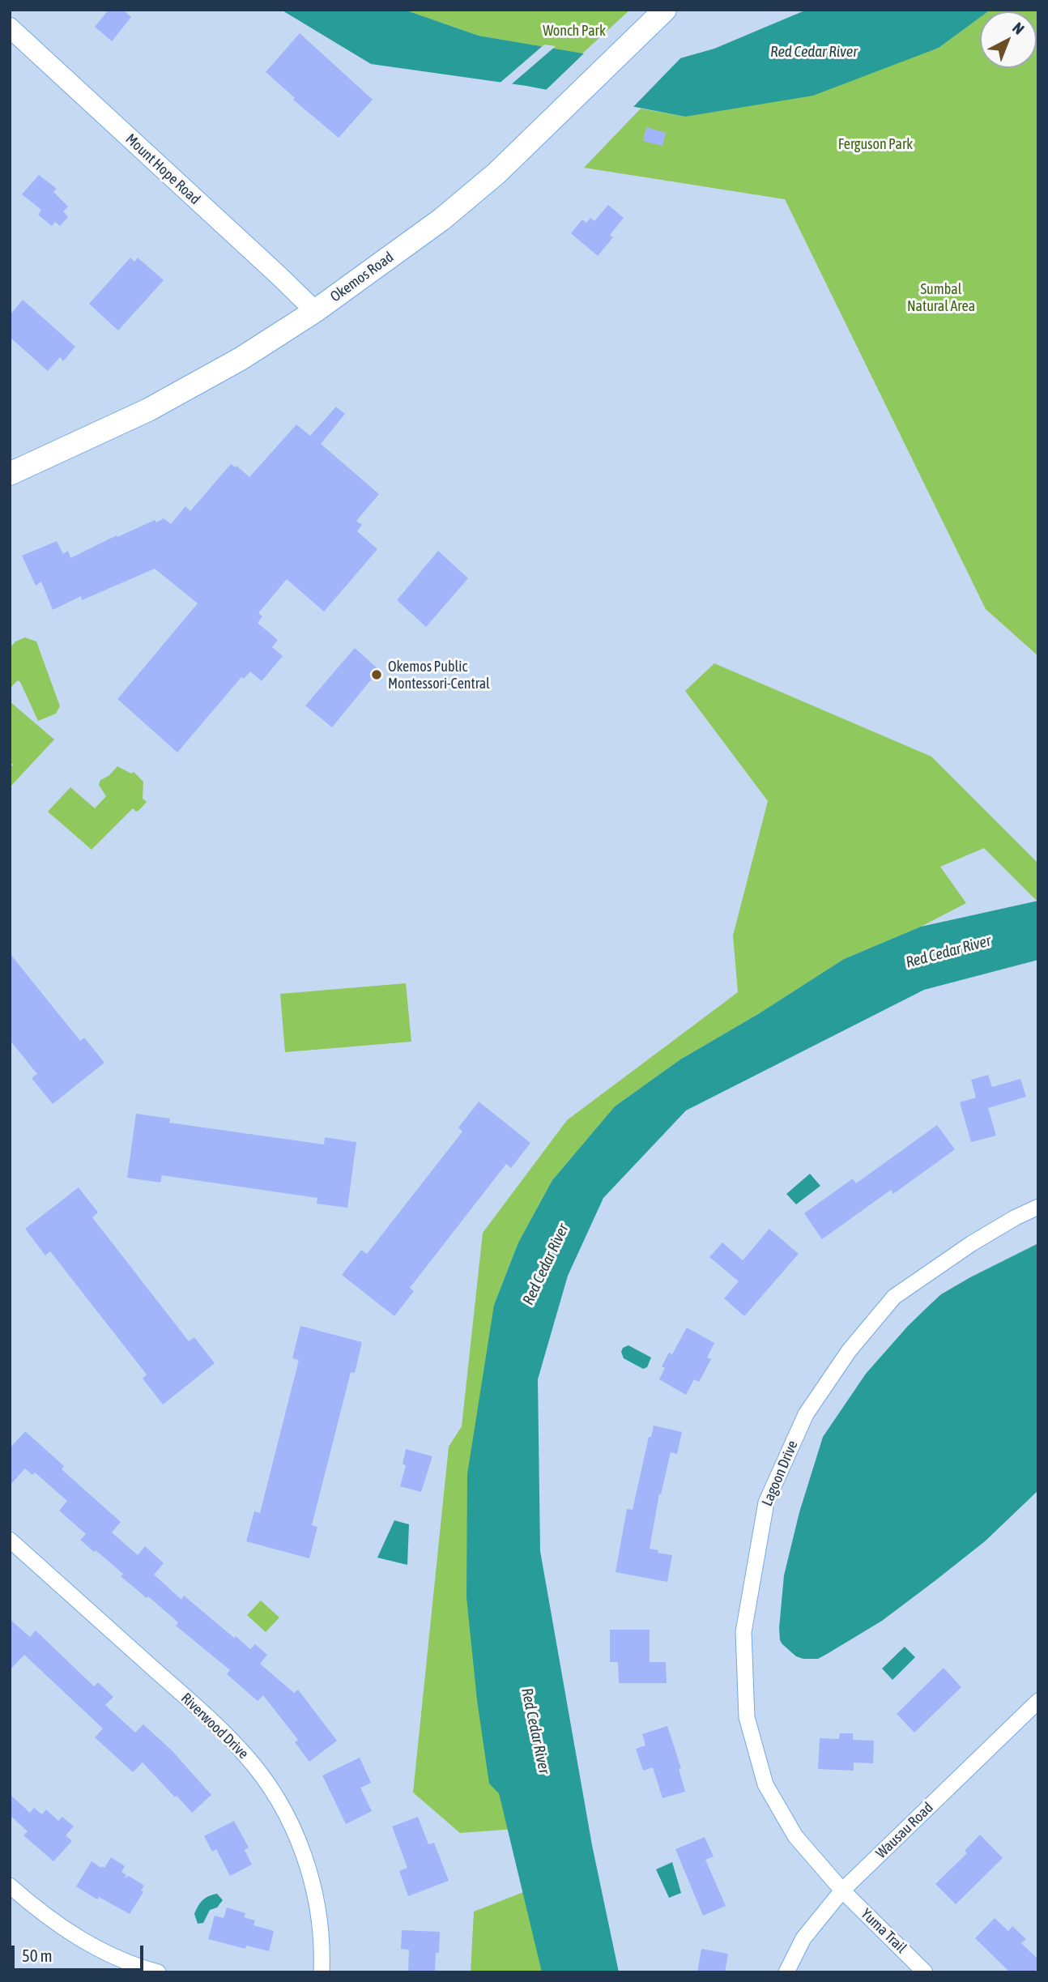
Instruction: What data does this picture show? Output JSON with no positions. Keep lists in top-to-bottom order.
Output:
{
  "streets": {
    "main road": ["Okemos Road"],
    "street": [
      "Mount Hope Road",
      "Lagoon Drive",
      "Riverwood Drive",
      "Wausau Road",
      "Yuma Trail"
    ]
  },
  "crossings": [
    ["Mount Hope Road", "Okemos Road"],
    ["Lagoon Drive", "Wausau Road"],
    ["Lagoon Drive", "Yuma Trail"],
    ["Wausau Road", "Yuma Trail"]
  ],
  "water": ["Red Cedar River"],
  "parks": ["Wonch Park", "Ferguson Park", "Sumbal Natural Area"],
  "places": ["Okemos Public Montessori-Central"],
  "scale_bar": "50 m",
  "north": "top right"
}
